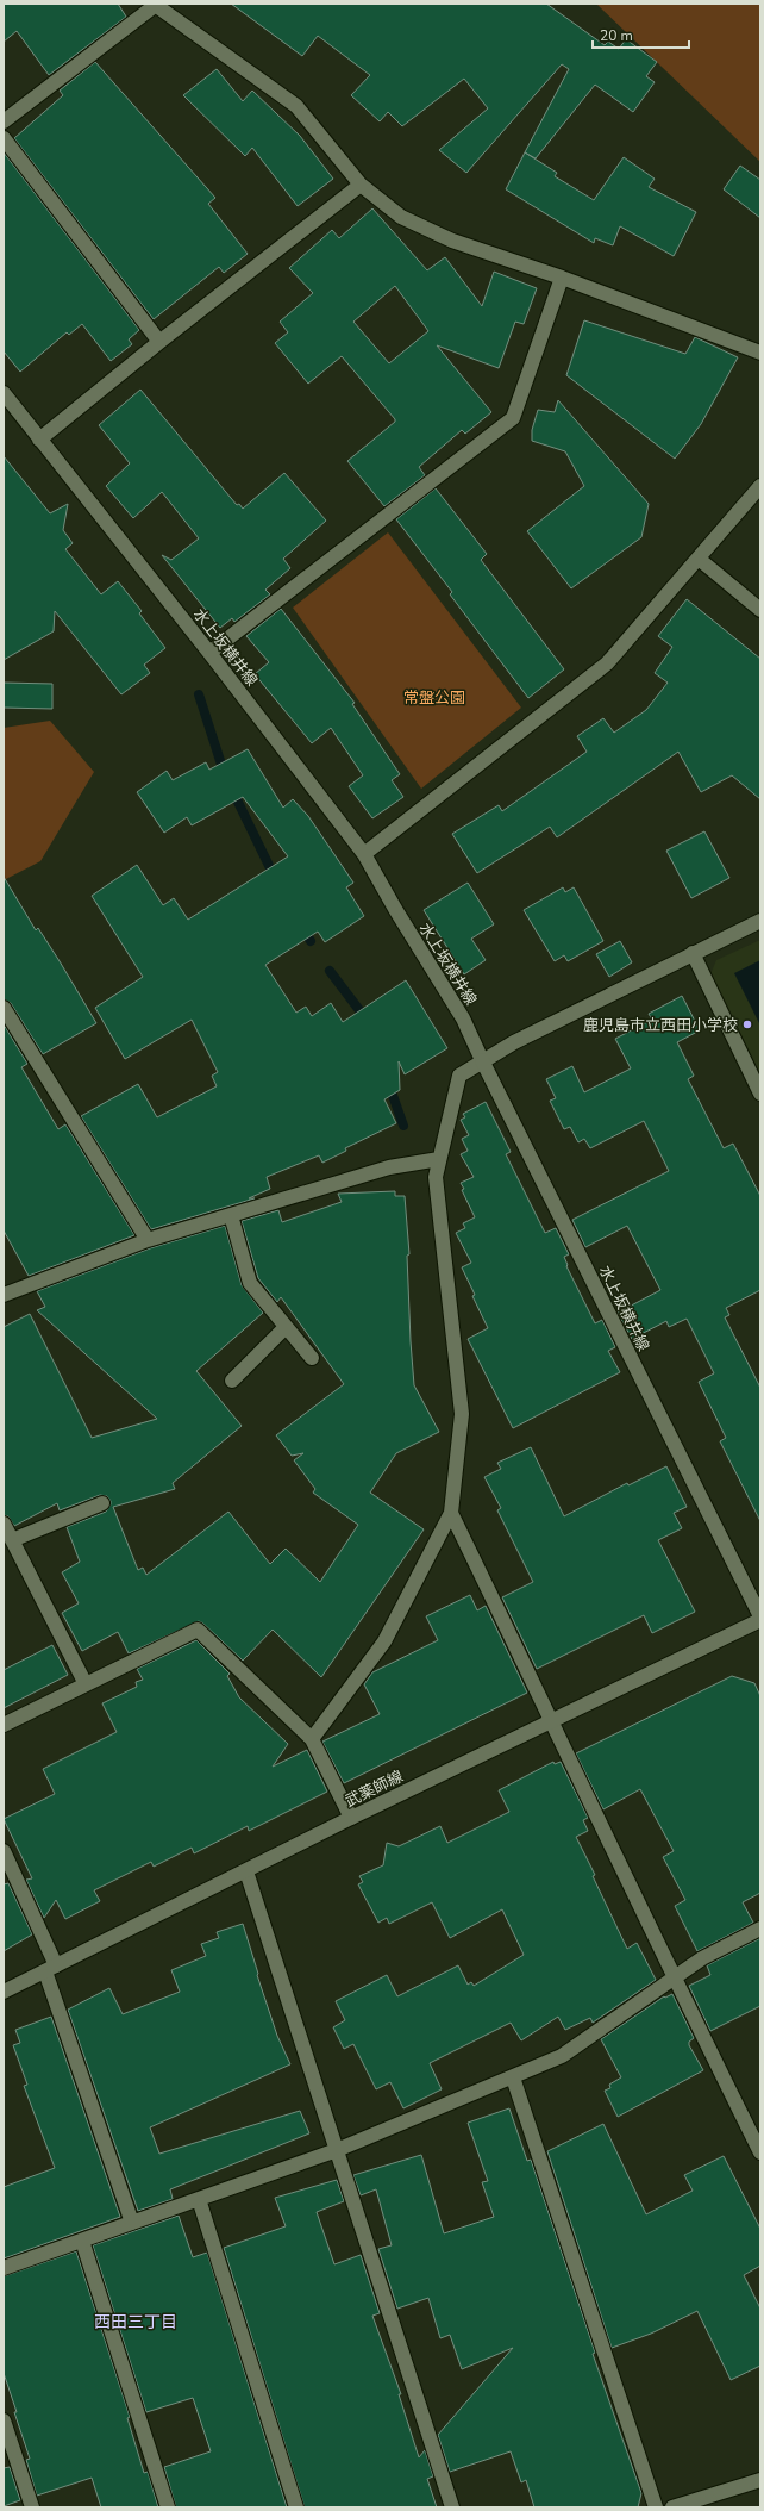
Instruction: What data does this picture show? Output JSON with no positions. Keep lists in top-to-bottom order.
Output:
{
  "streets": {
    "street": ["水上坂横井線", "武薬師線"]
  },
  "crossings": [
    ["水上坂横井線", "武薬師線"]
  ],
  "districts": ["西田三丁目"],
  "parks": ["常盤公園"],
  "places": ["鹿児島市立西田小学校"],
  "scale_bar": "20 m"
}
